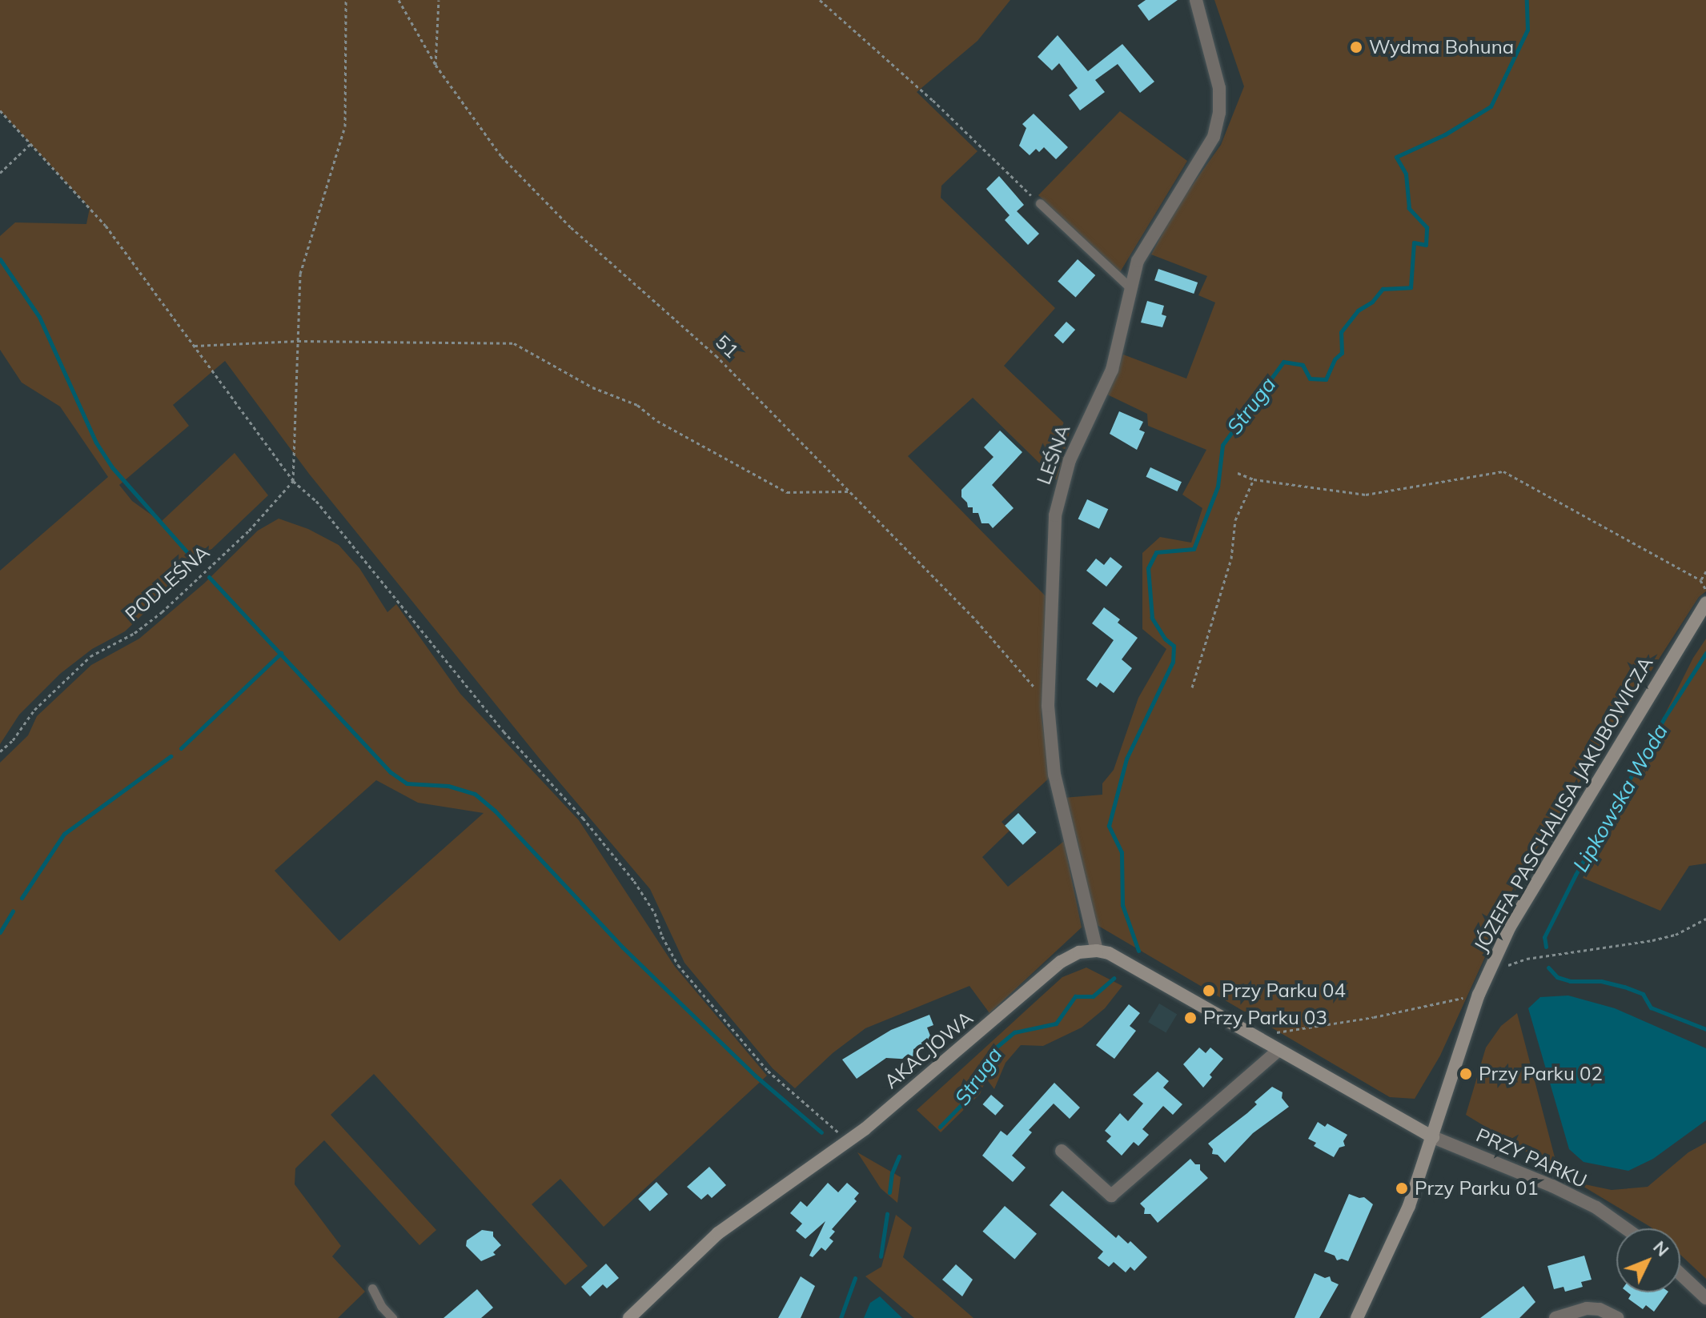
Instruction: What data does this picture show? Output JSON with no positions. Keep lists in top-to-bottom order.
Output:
{
  "streets": {
    "street": [
      "LEŚNA",
      "JÓZEFA PASCHALISA JAKUBOWICZA",
      "AKACJOWA",
      "PRZY PARKU"
    ],
    "path": ["51", "PODLEŚNA"]
  },
  "crossings": [
    ["51", "LEŚNA"],
    ["LEŚNA", "AKACJOWA"],
    ["JÓZEFA PASCHALISA JAKUBOWICZA", "PRZY PARKU"]
  ],
  "water": ["Struga", "Lipkowska Woda"],
  "places": [
    "Wydma Bohuna",
    "Przy Parku 04",
    "Przy Parku 03",
    "Przy Parku 02",
    "Przy Parku 01"
  ],
  "north": "top right"
}
